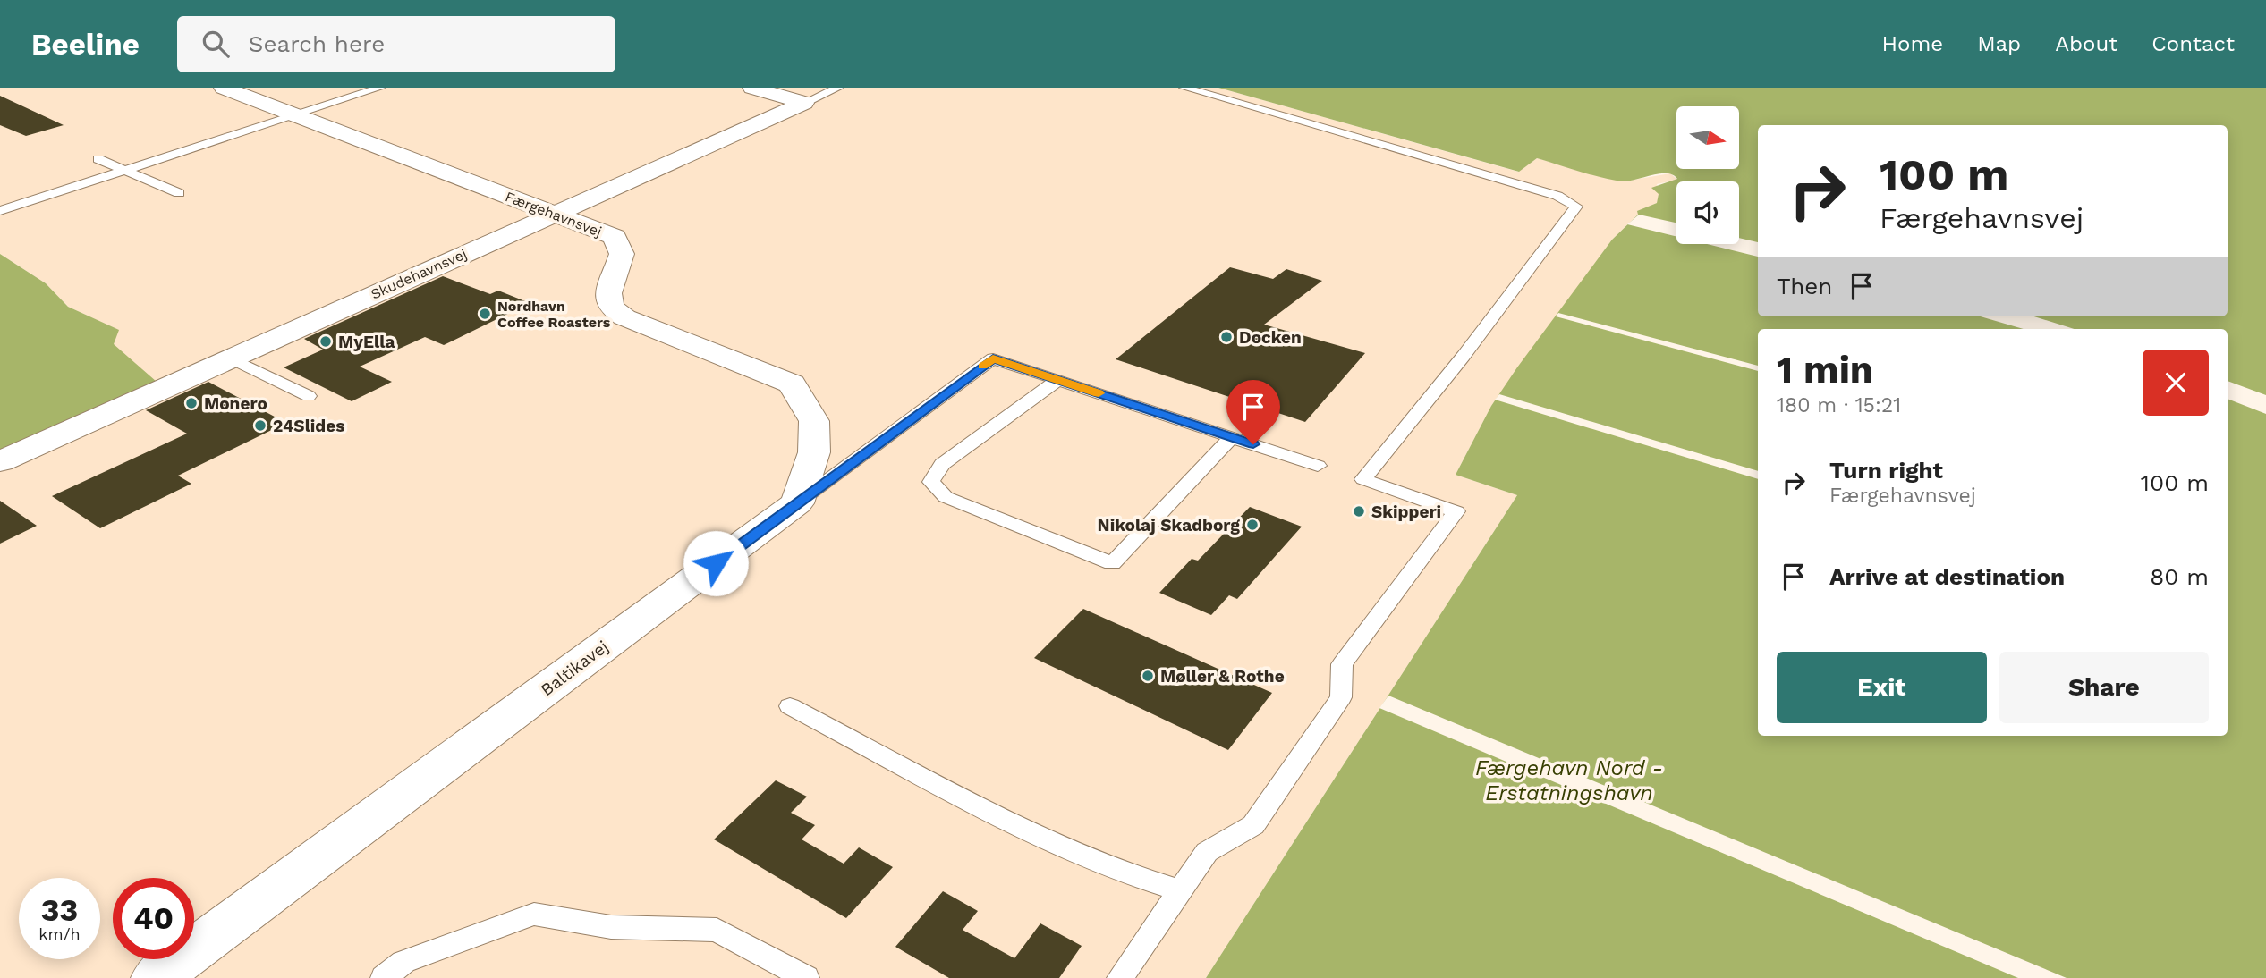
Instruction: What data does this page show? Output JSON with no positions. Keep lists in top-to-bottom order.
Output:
{
  "streets": {
    "street": ["Færgehavnsvej", "Skudehavnsvej", "Baltikavej"]
  },
  "crossings": [
    ["Færgehavnsvej", "Skudehavnsvej"],
    ["Færgehavnsvej", "Baltikavej"]
  ],
  "water": ["Færgehavn Nord - Erstatningshavn"],
  "places": [
    "Nordhavn Coffee Roasters",
    "Docken",
    "MyElla",
    "Monero",
    "24Slides",
    "Skipperi",
    "Nikolaj Skadborg",
    "Møller & Rothe"
  ],
  "north": "right",
  "page": {
    "header": "Beeline",
    "search": "Search here",
    "nav": [
      "Home",
      "Map",
      "About",
      "Contact"
    ],
    "turn": ["100 m", "Færgehavnsvej"],
    "then": "Then",
    "heading": ["1 min", "180 m · 15:21"],
    "list": [
      {
        "name": "Turn right",
        "note": "Færgehavnsvej",
        "value": "100 m"
      },
      {
        "name": "Arrive at destination",
        "value": "80 m"
      }
    ],
    "buttons": ["Exit", "Share"],
    "speed": "33 km/h",
    "limit": "40"
  }
}
